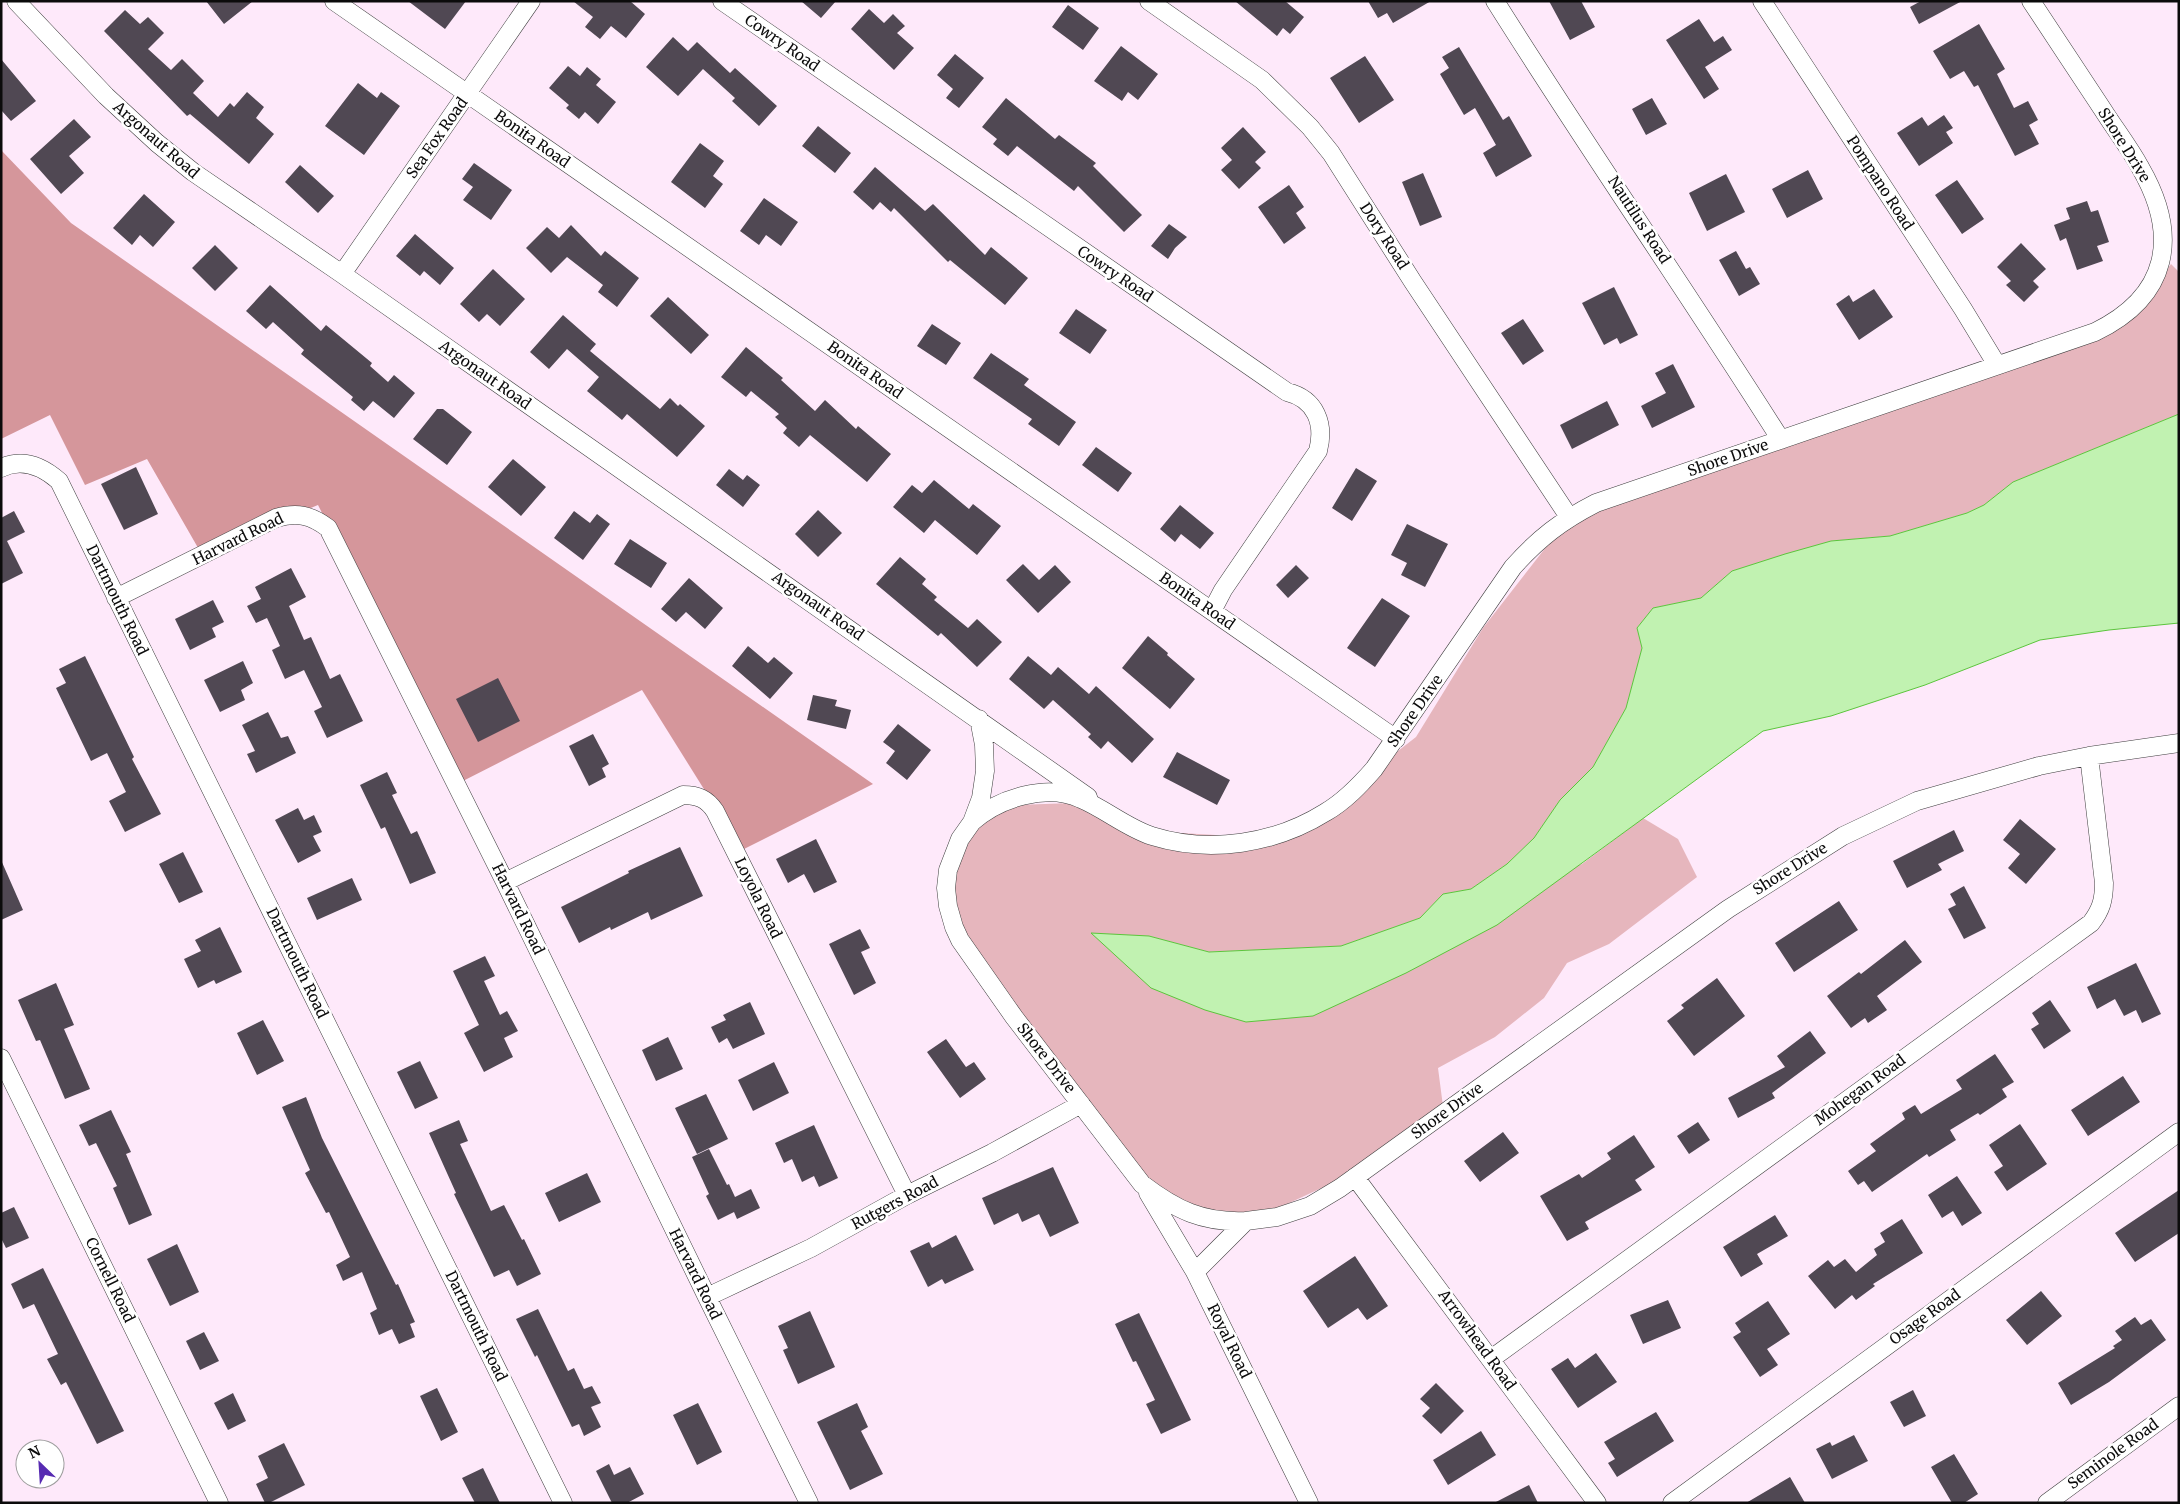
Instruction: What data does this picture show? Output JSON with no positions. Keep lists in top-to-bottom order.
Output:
{
  "streets": {
    "street": [
      "Cowry Road",
      "Sea Fox Road",
      "Bonita Road",
      "Argonaut Road",
      "Shore Drive",
      "Pompano Road",
      "Nautilus Road",
      "Dory Road",
      "Harvard Road",
      "Dartmouth Road",
      "Loyola Road",
      "Mohegan Road",
      "Rutgers Road",
      "Cornell Road",
      "Osage Road",
      "Arrowhead Road",
      "Royal Road",
      "Seminole Road"
    ]
  },
  "crossings": [
    ["Cowry Road", "Bonita Road"],
    ["Sea Fox Road", "Bonita Road"],
    ["Sea Fox Road", "Argonaut Road"],
    ["Bonita Road", "Shore Drive"],
    ["Argonaut Road", "Shore Drive"],
    ["Shore Drive", "Pompano Road"],
    ["Shore Drive", "Nautilus Road"],
    ["Shore Drive", "Dory Road"],
    ["Shore Drive", "Mohegan Road"],
    ["Shore Drive", "Rutgers Road"],
    ["Shore Drive", "Arrowhead Road"],
    ["Shore Drive", "Royal Road"],
    ["Harvard Road", "Dartmouth Road"],
    ["Harvard Road", "Loyola Road"],
    ["Harvard Road", "Rutgers Road"],
    ["Loyola Road", "Rutgers Road"],
    ["Mohegan Road", "Arrowhead Road"]
  ],
  "north": "top left"
}
